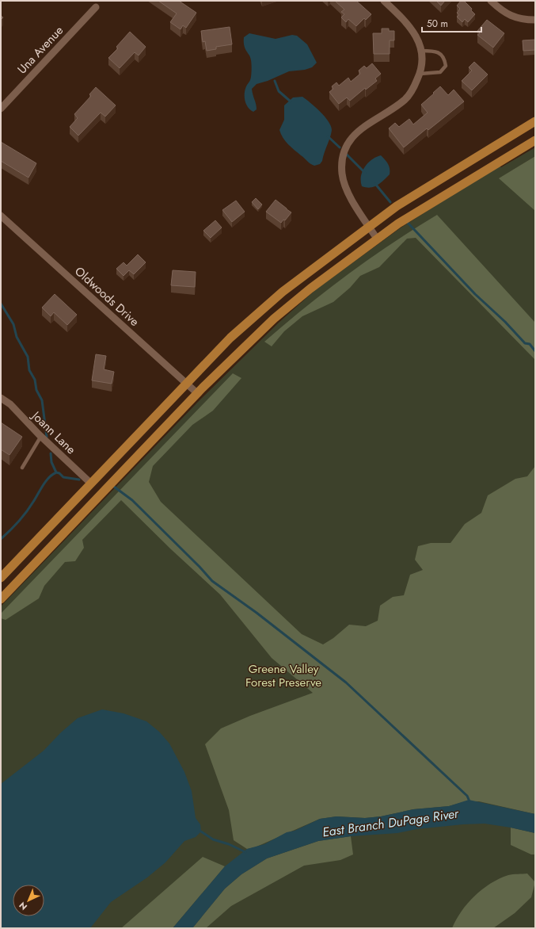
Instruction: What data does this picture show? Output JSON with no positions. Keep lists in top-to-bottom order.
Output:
{
  "streets": {
    "street": ["Una Avenue", "Oldwoods Drive", "Joann Lane"]
  },
  "water": ["East Branch DuPage River"],
  "parks": ["Greene Valley Forest Preserve"],
  "scale_bar": "50 m",
  "north": "bottom left"
}
